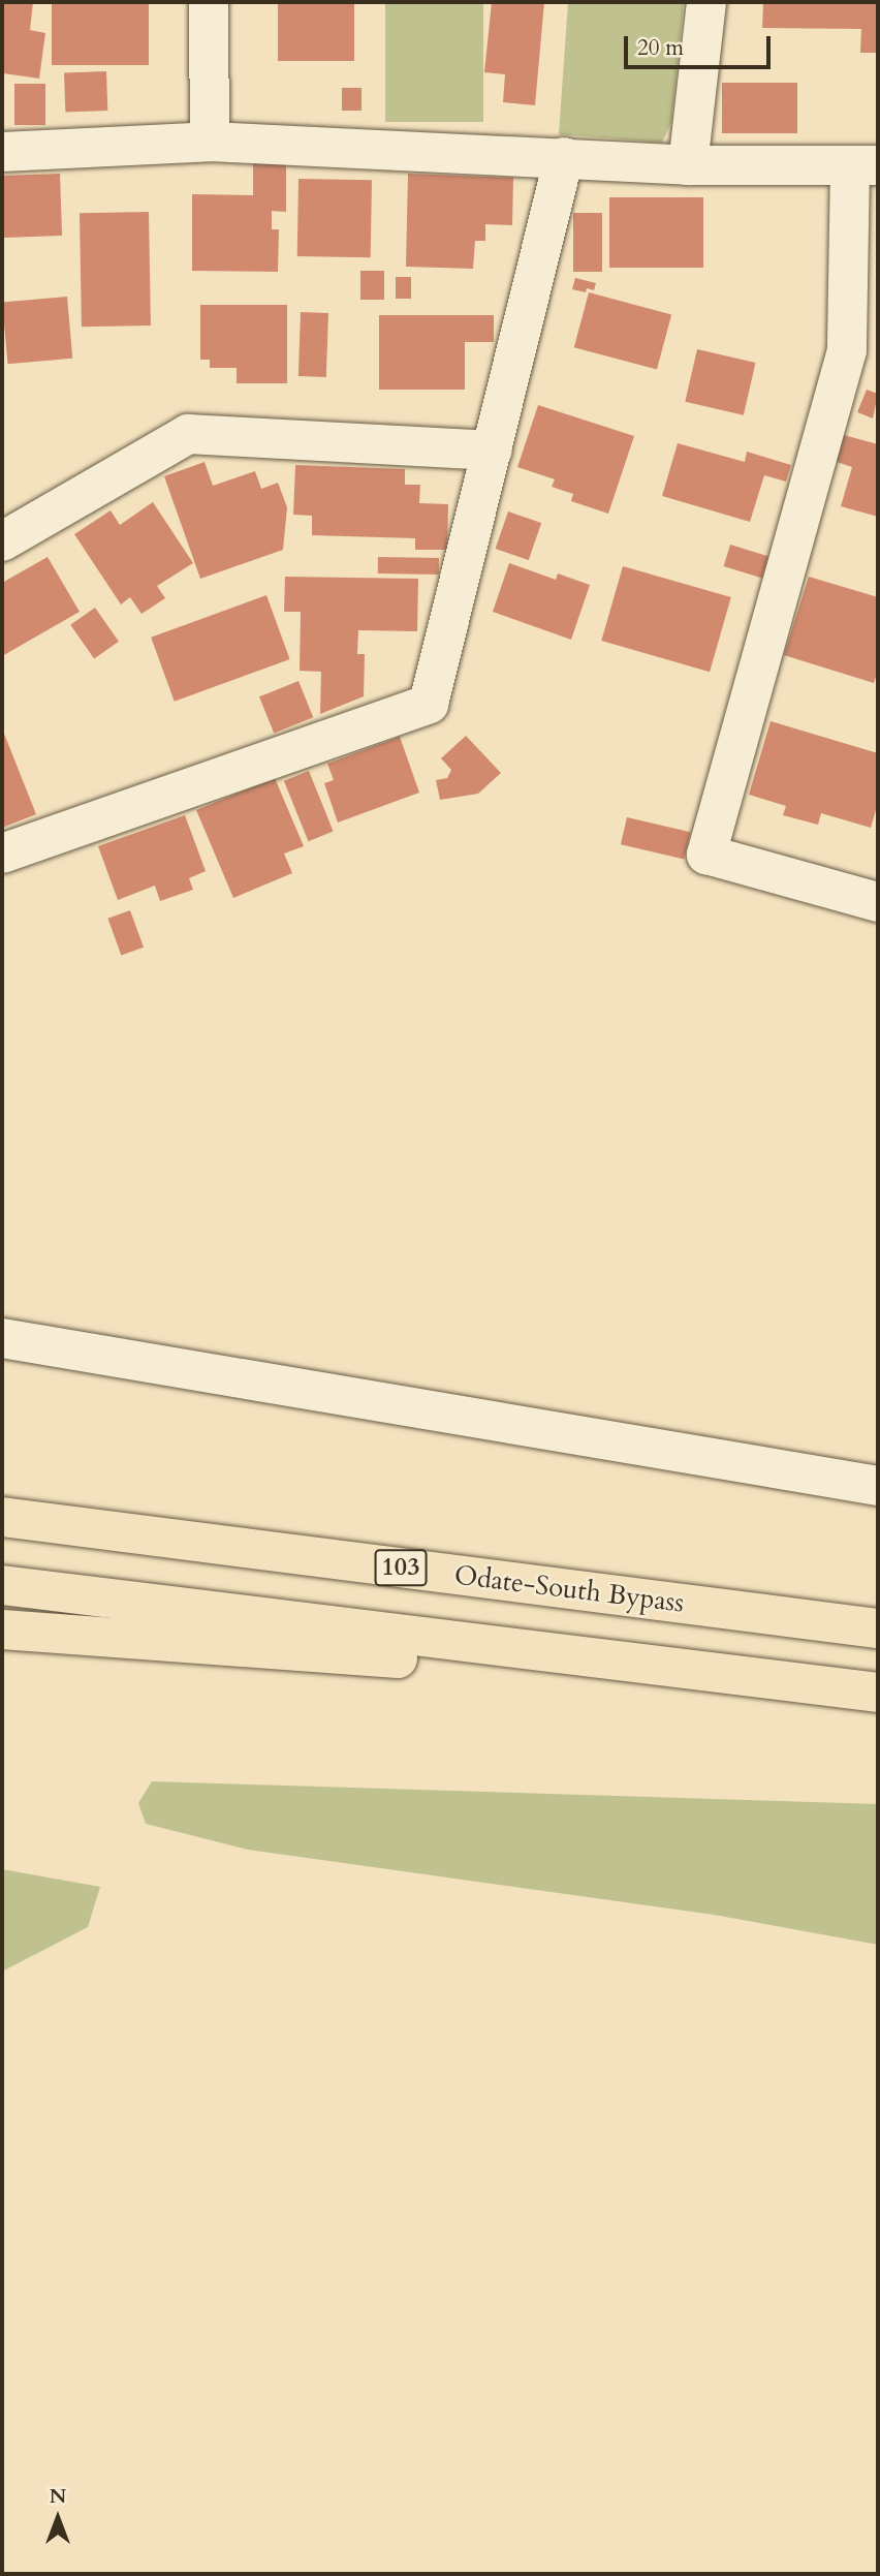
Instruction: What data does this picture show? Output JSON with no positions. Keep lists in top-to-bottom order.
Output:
{
  "streets": {
    "highway": ["103", "Odate-South Bypass"]
  },
  "scale_bar": "20 m",
  "north": "top"
}
